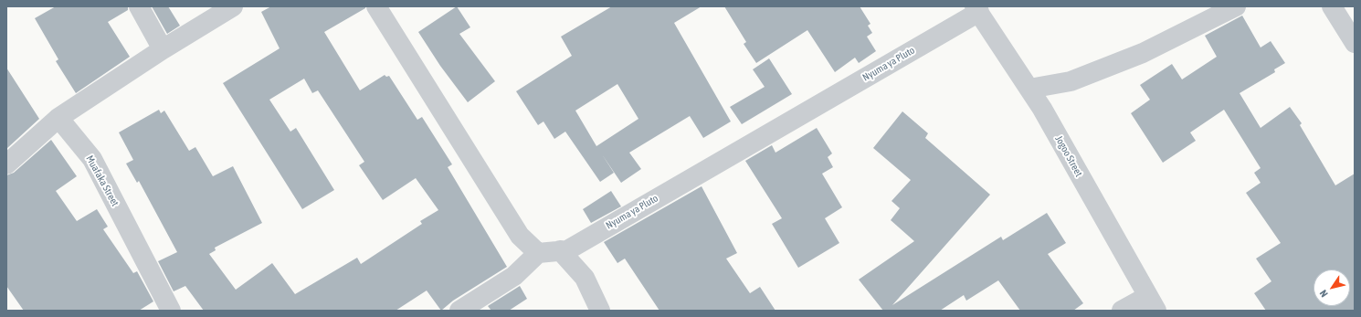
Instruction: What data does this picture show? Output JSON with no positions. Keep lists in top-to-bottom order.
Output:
{
  "streets": {
    "street": ["Nyuma ya Pluto", "Jogoo Street", "Muafaka Street"]
  },
  "crossings": [
    ["Nyuma ya Pluto", "Jogoo Street"]
  ],
  "north": "bottom left"
}
